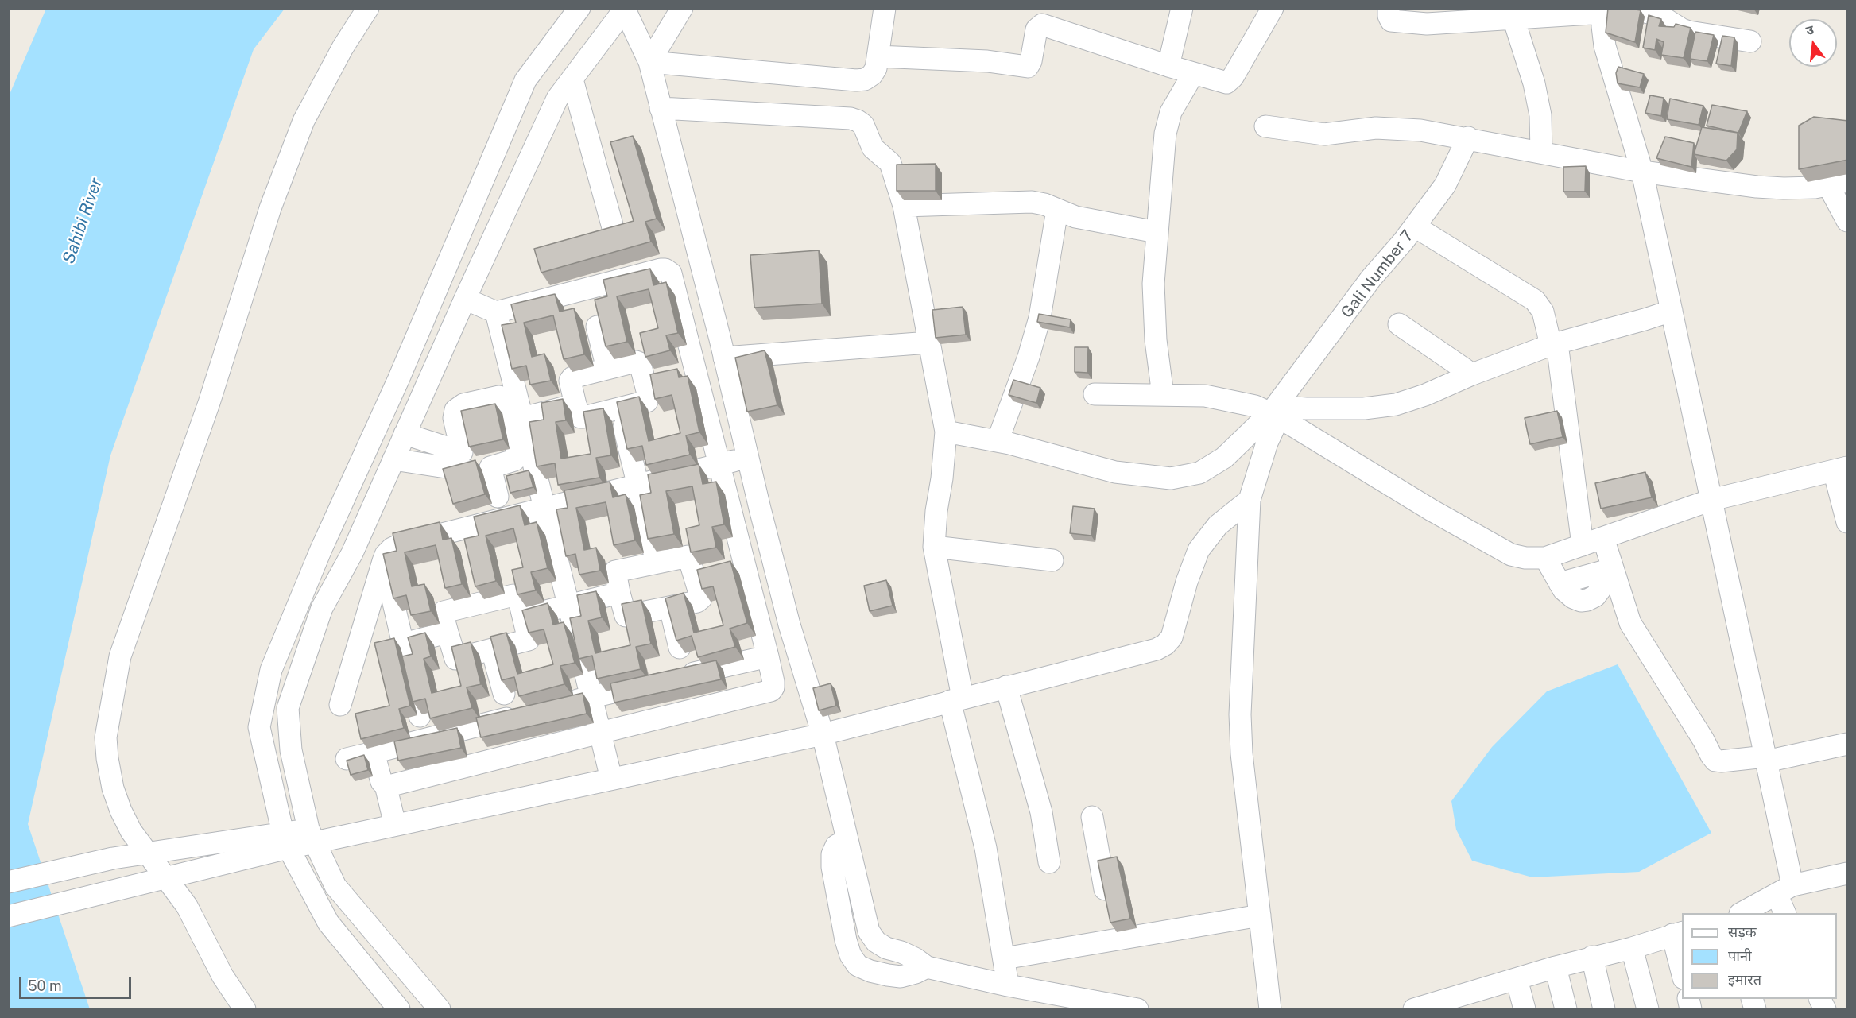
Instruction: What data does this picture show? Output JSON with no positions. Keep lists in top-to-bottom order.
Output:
{
  "streets": {
    "street": ["Gali Number 7"]
  },
  "water": ["Sahibi River"],
  "legend": ["सड़क", "पानी", "इमारत"],
  "scale_bar": "50 m",
  "north": "top"
}
